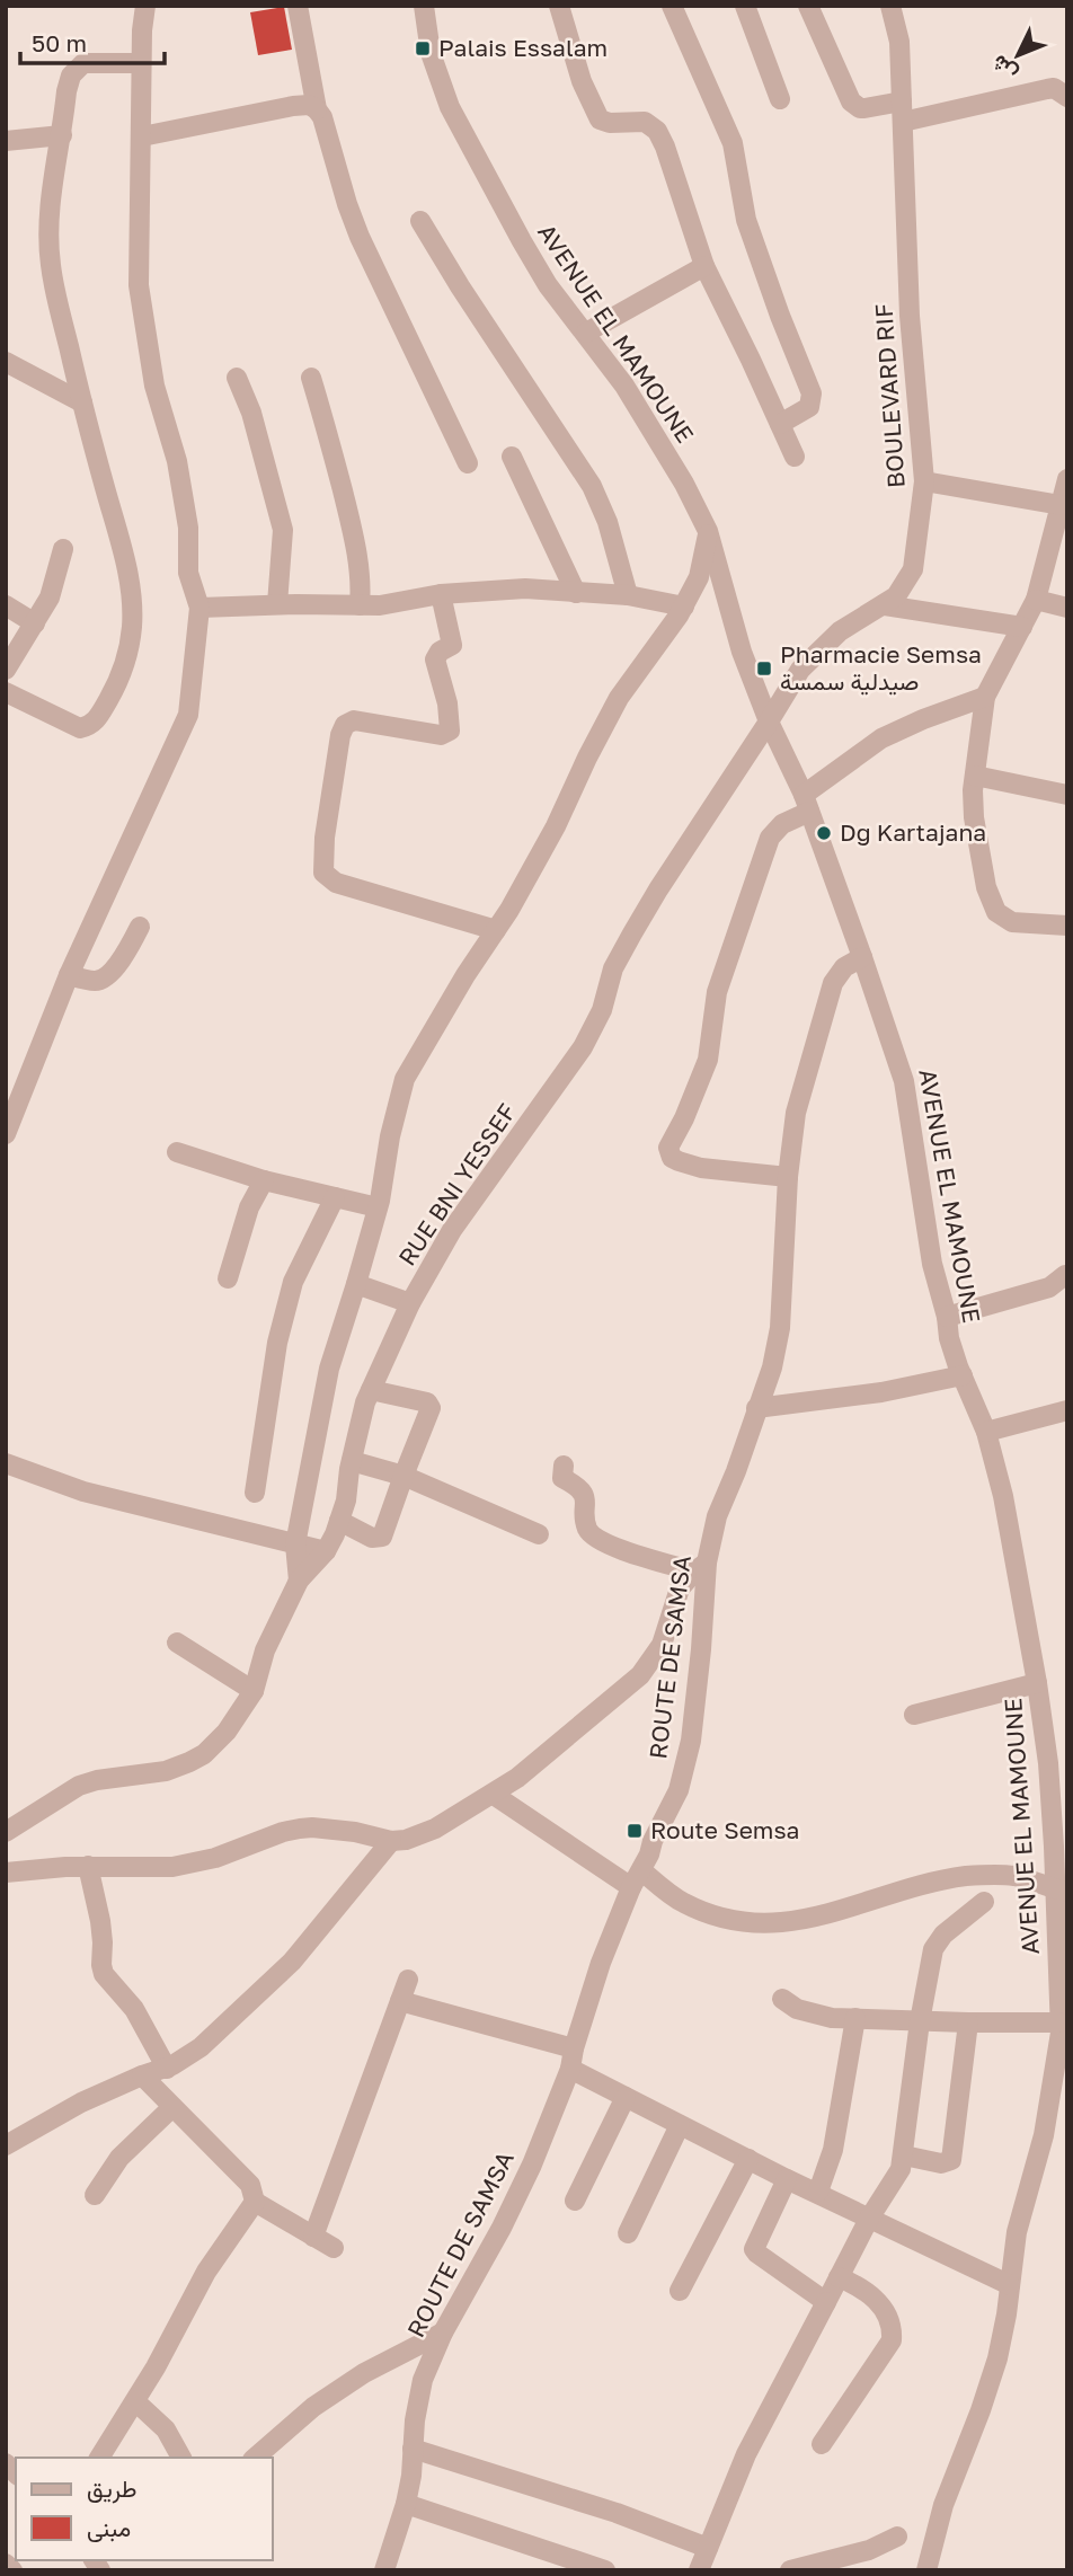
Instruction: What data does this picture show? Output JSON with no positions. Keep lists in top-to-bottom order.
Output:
{
  "streets": {
    "street": [
      "AVENUE EL MAMOUNE",
      "BOULEVARD RIF",
      "RUE BNI YESSEF",
      "ROUTE DE SAMSA"
    ]
  },
  "crossings": [
    ["AVENUE EL MAMOUNE", "BOULEVARD RIF"],
    ["AVENUE EL MAMOUNE", "RUE BNI YESSEF"],
    ["AVENUE EL MAMOUNE", "ROUTE DE SAMSA"],
    ["BOULEVARD RIF", "RUE BNI YESSEF"]
  ],
  "places": {
    "transit": ["Palais Essalam", "Pharmacie Semsa صيدلية سمسة", "Route Semsa"],
    "other": ["Dg Kartajana"]
  },
  "legend": ["طريق", "مبنى"],
  "scale_bar": "50 m",
  "north": "bottom left"
}
